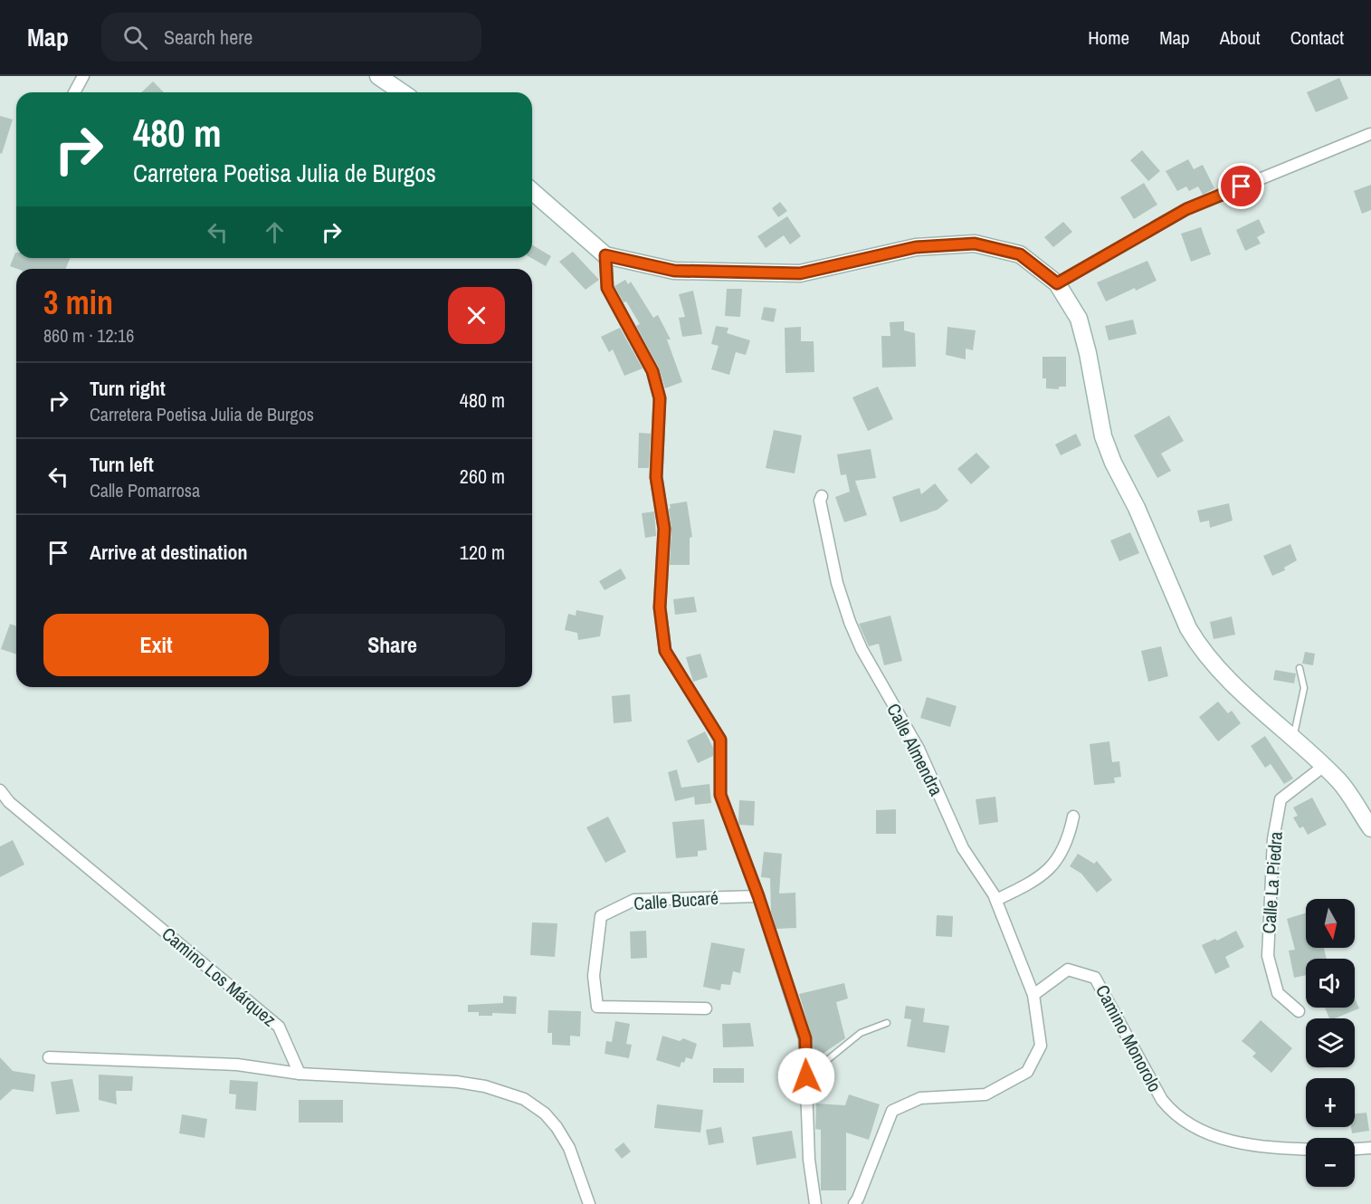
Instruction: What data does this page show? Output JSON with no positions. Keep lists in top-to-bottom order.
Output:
{
  "streets": {
    "street": [
      "Calle Almendra",
      "Calle La Piedra",
      "Calle Bucaré",
      "Camino Los Márquez",
      "Camino Monorolo"
    ]
  },
  "crossings": [
    ["Calle Almendra", "Camino Monorolo"]
  ],
  "north": "bottom",
  "page": {
    "header": "Map",
    "search": "Search here",
    "nav": [
      "Home",
      "Map",
      "About",
      "Contact"
    ],
    "turn": ["480 m", "Carretera Poetisa Julia de Burgos"],
    "heading": ["3 min", "860 m · 12:16"],
    "list": [
      {
        "name": "Turn right",
        "note": "Carretera Poetisa Julia de Burgos",
        "value": "480 m"
      },
      {
        "name": "Turn left",
        "note": "Calle Pomarrosa",
        "value": "260 m"
      },
      {
        "name": "Arrive at destination",
        "value": "120 m"
      }
    ],
    "buttons": ["Exit", "Share"],
    "map_buttons": ["+", "−"]
  }
}
